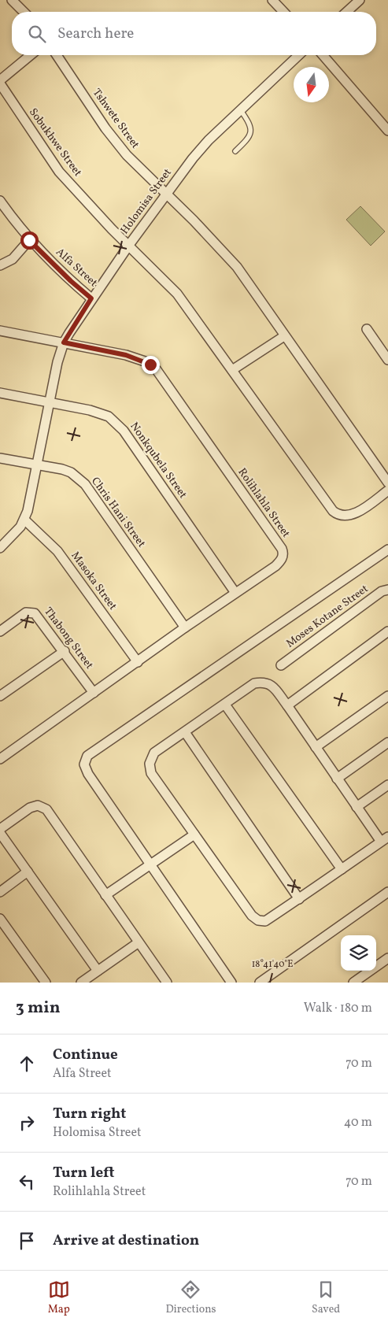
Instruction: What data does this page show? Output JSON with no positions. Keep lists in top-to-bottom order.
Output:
{
  "streets": {
    "street": [
      "Tshwete Street",
      "Sobukhwe Street",
      "Holomisa Street",
      "Alfa Street",
      "Nonkqubela Street",
      "Rolihlahla Street",
      "Chris Hani Street",
      "Masoka Street",
      "Moses Kotane Street",
      "Thabong Street"
    ]
  },
  "crossings": [
    ["Tshwete Street", "Holomisa Street"],
    ["Sobukhwe Street", "Holomisa Street"],
    ["Holomisa Street", "Alfa Street"],
    ["Holomisa Street", "Nonkqubela Street"],
    ["Holomisa Street", "Rolihlahla Street"],
    ["Holomisa Street", "Chris Hani Street"],
    ["Holomisa Street", "Masoka Street"],
    ["Nonkqubela Street", "Rolihlahla Street"],
    ["Rolihlahla Street", "Chris Hani Street"],
    ["Rolihlahla Street", "Masoka Street"],
    ["Rolihlahla Street", "Thabong Street"]
  ],
  "north": "bottom",
  "page": {
    "search": "Search here",
    "heading": ["3 min", "Walk · 180 m"],
    "list": [
      ["Continue", "Alfa Street", "70 m"],
      ["Turn right", "Holomisa Street", "40 m"],
      ["Turn left", "Rolihlahla Street", "70 m"],
      "Arrive at destination"
    ],
    "nav": ["Map", "Directions", "Saved"]
  },
  "coordinates": ["18°41'40\"E"]
}
